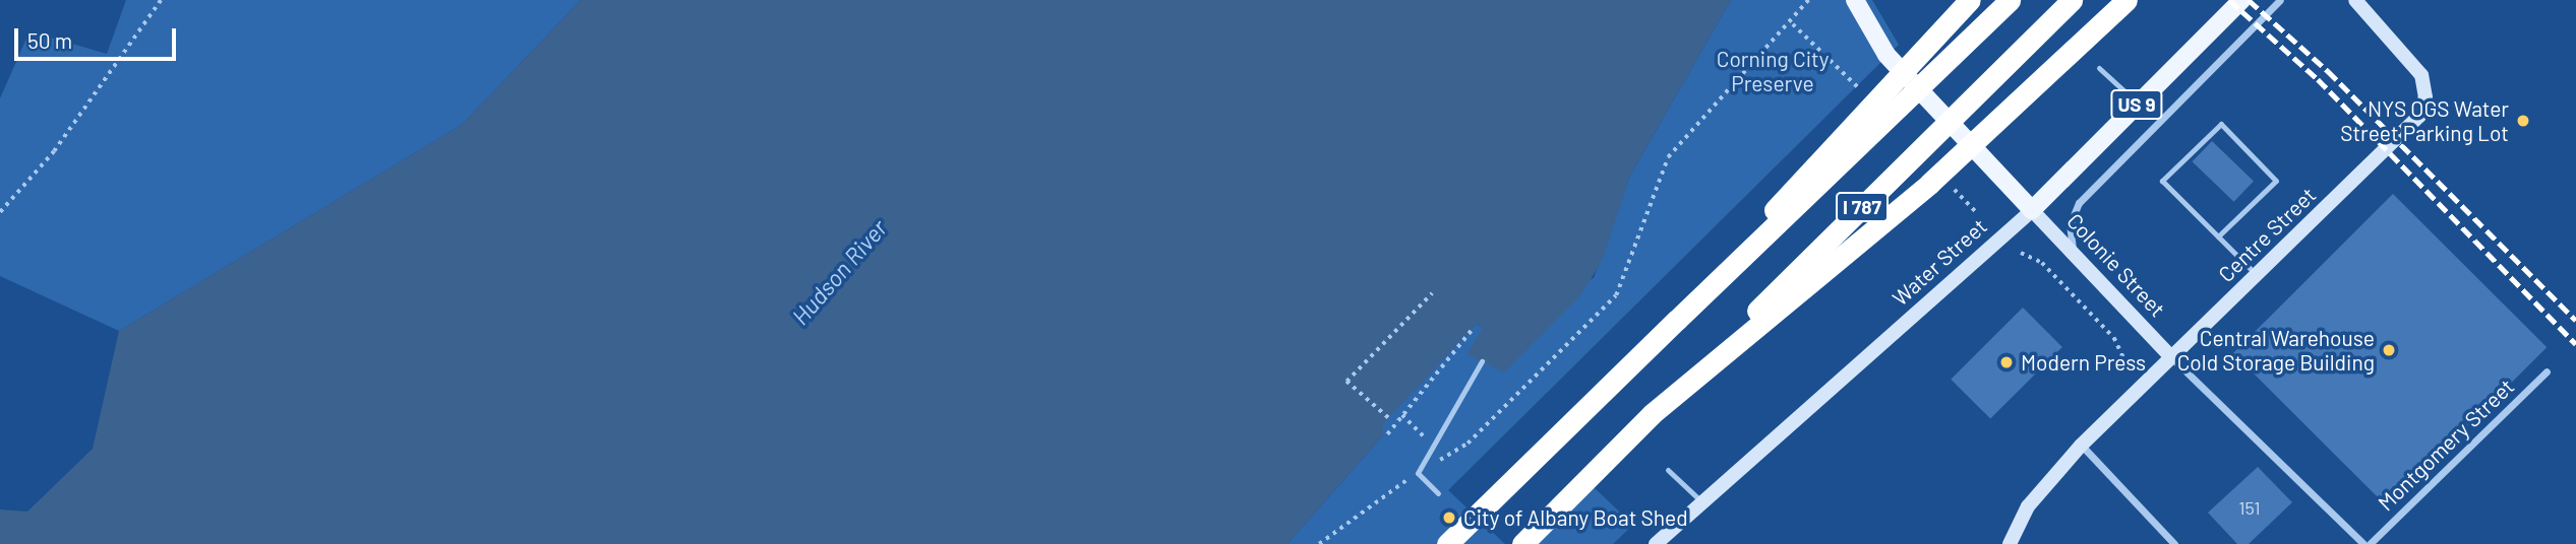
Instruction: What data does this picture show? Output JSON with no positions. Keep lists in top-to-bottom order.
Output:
{
  "streets": {
    "highway": ["I 787"],
    "main road": ["US 9", "Water Street", "Colonie Street"],
    "street": ["Centre Street", "Montgomery Street"]
  },
  "crossings": [
    ["Centre Street", "Colonie Street"],
    ["Water Street", "Colonie Street"]
  ],
  "water": ["Hudson River"],
  "parks": ["Corning City Preserve"],
  "places": [
    "NYS OGS Water Street Parking Lot",
    "Central Warehouse Cold Storage Building",
    "Modern Press",
    "City of Albany Boat Shed"
  ],
  "house_numbers": ["151"],
  "scale_bar": "50 m"
}
